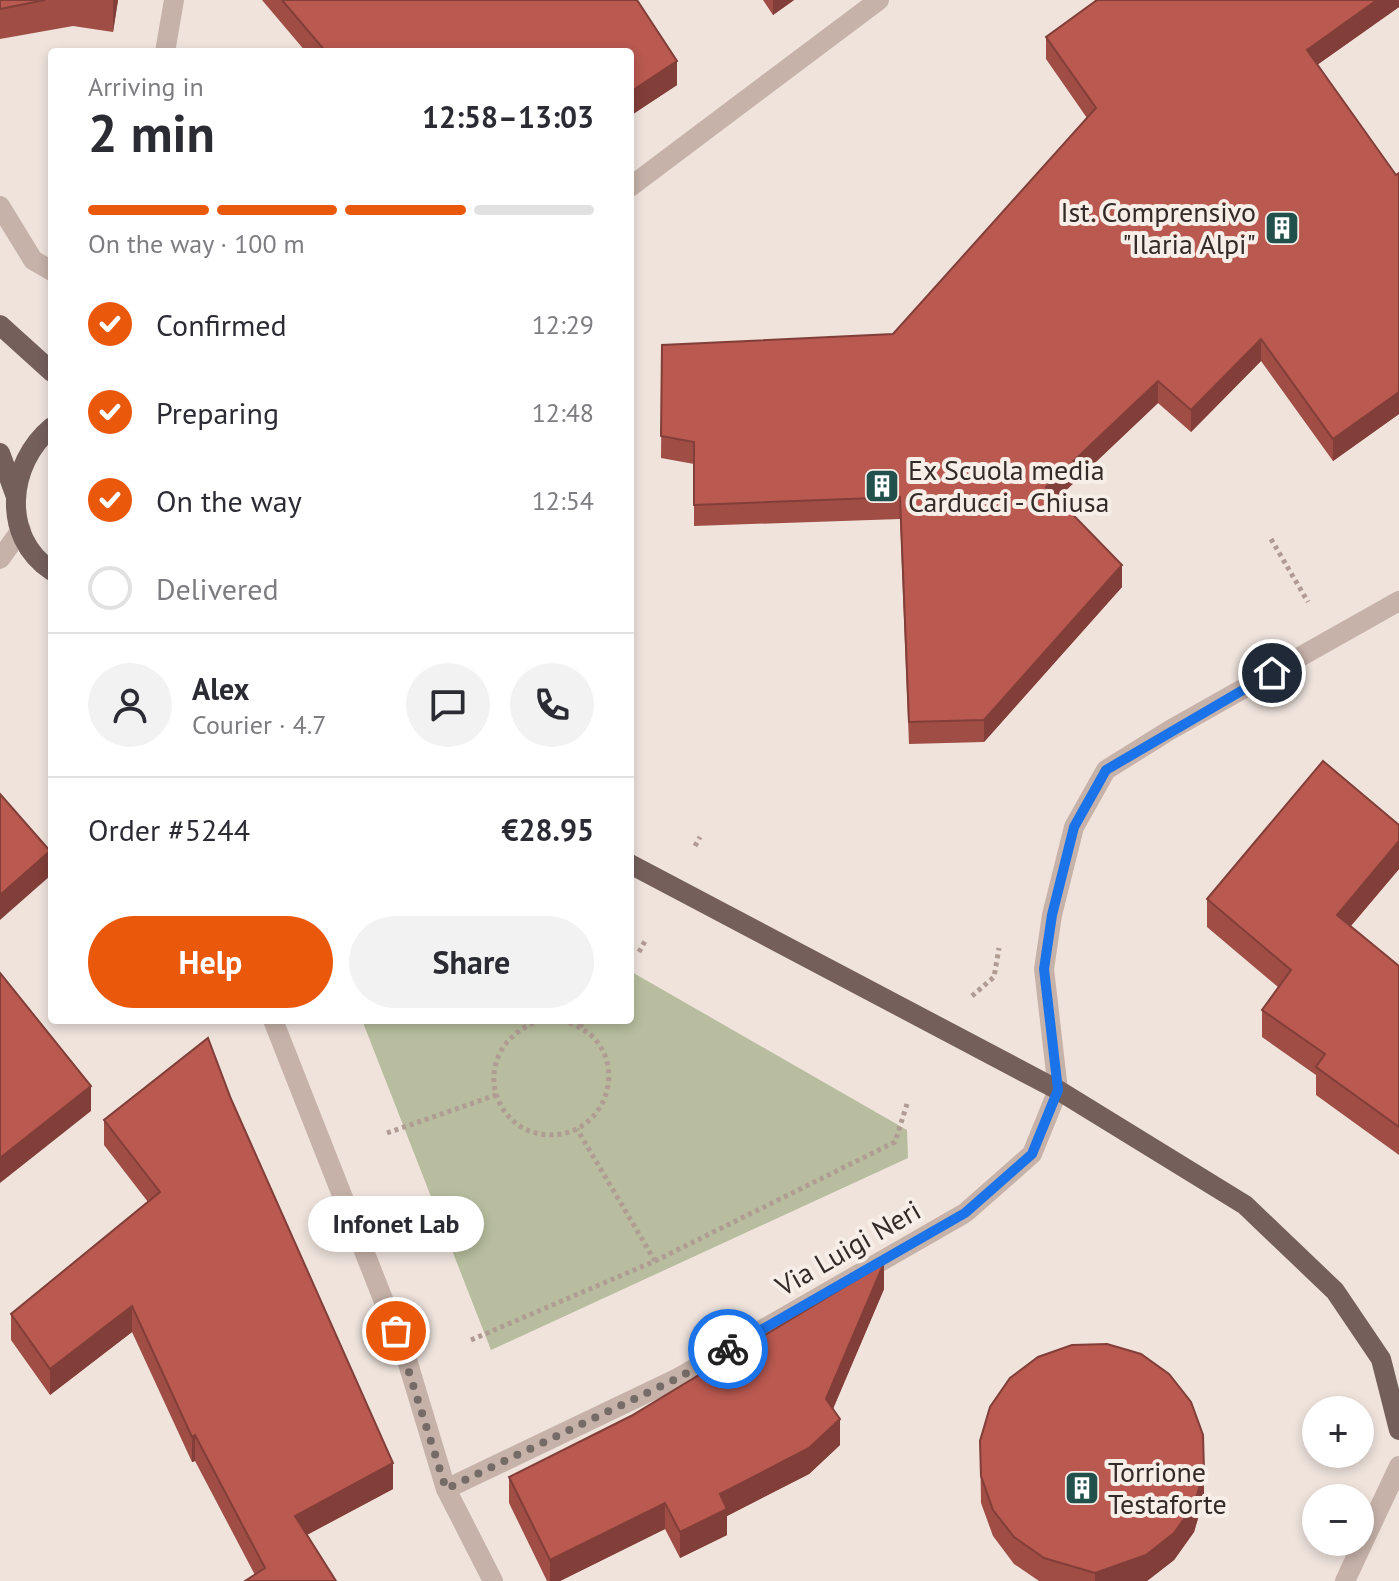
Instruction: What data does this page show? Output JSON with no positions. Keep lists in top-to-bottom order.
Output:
{
  "streets": {
    "street": ["Via Luigi Neri"]
  },
  "places": {
    "building": ["Ist. Comprensivo \"Ilaria Alpi\"", "Ex Scuola media Carducci - Chiusa", "Torrione Testaforte"],
    "other": ["Infonet Lab"]
  },
  "page": {
    "heading": ["2 min", "Arriving in", "12:58–13:03"],
    "panel": [
      "Alex",
      "Courier · 4.7",
      "Order #5244",
      "€28.95"
    ],
    "bar": "On the way · 100 m",
    "list": [
      ["Confirmed", "12:29"],
      ["Preparing", "12:48"],
      ["On the way", "12:54"],
      "Delivered"
    ],
    "buttons": ["Help", "Share"],
    "bubble": "Infonet Lab",
    "map_buttons": ["+", "−"]
  }
}
